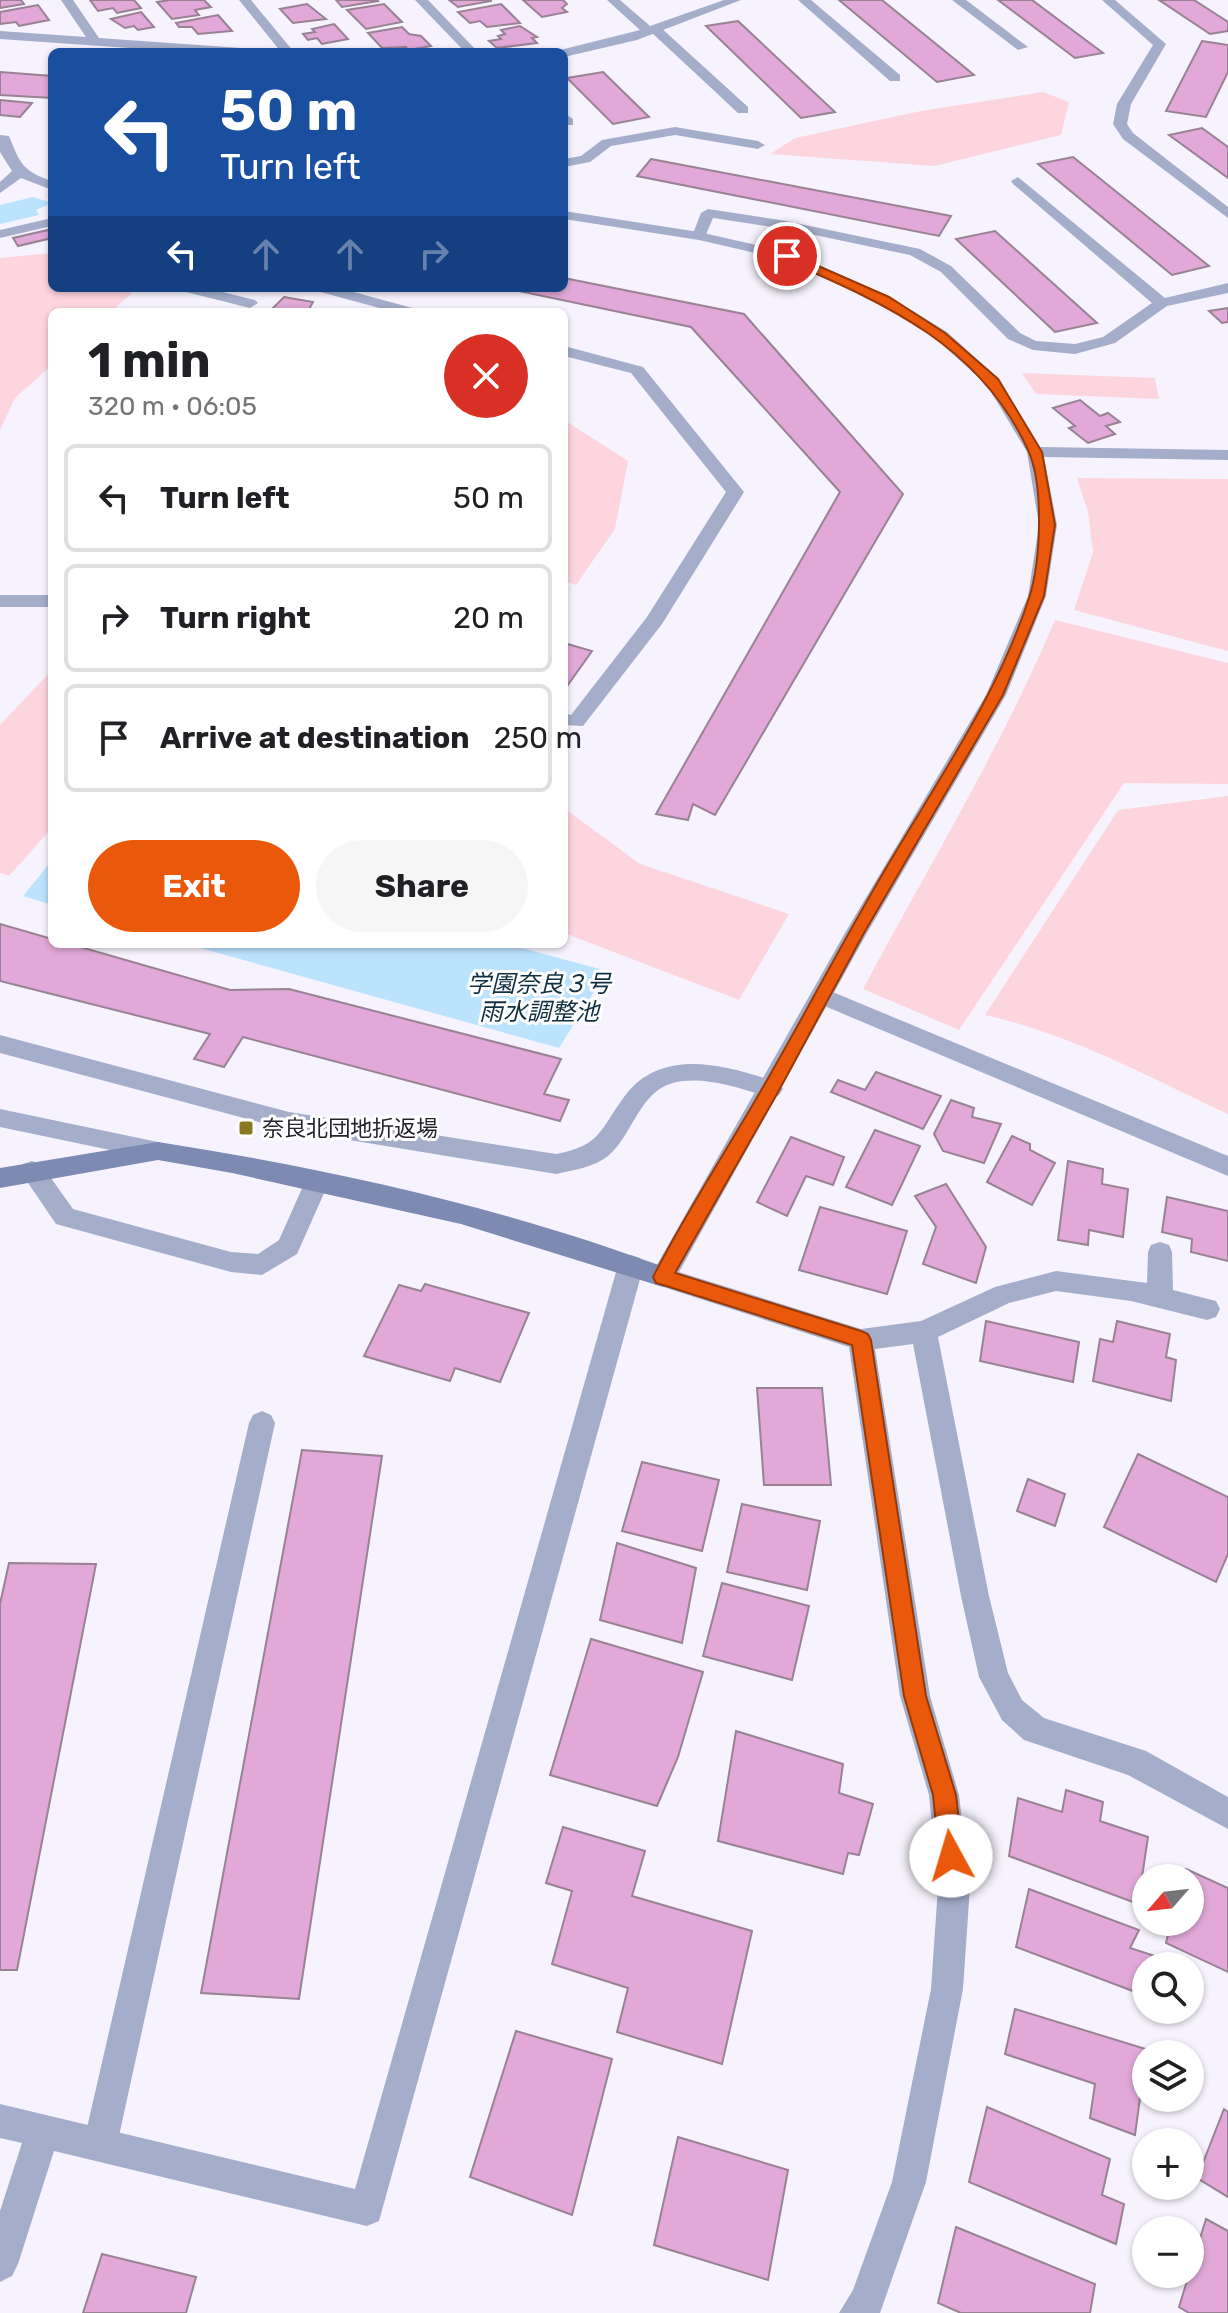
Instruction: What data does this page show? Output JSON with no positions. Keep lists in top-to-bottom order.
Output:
{
  "water": ["学園奈良３号 雨水調整池"],
  "places": {
    "transit": ["奈良北団地折返場"]
  },
  "north": "bottom left",
  "page": {
    "turn": ["50 m", "Turn left"],
    "heading": ["1 min", "320 m · 06:05"],
    "list": [
      {
        "name": "Turn left",
        "value": "50 m"
      },
      {
        "name": "Turn right",
        "value": "20 m"
      },
      {
        "name": "Arrive at destination",
        "value": "250 m"
      }
    ],
    "buttons": ["Exit", "Share"],
    "map_buttons": ["+", "−"]
  }
}
